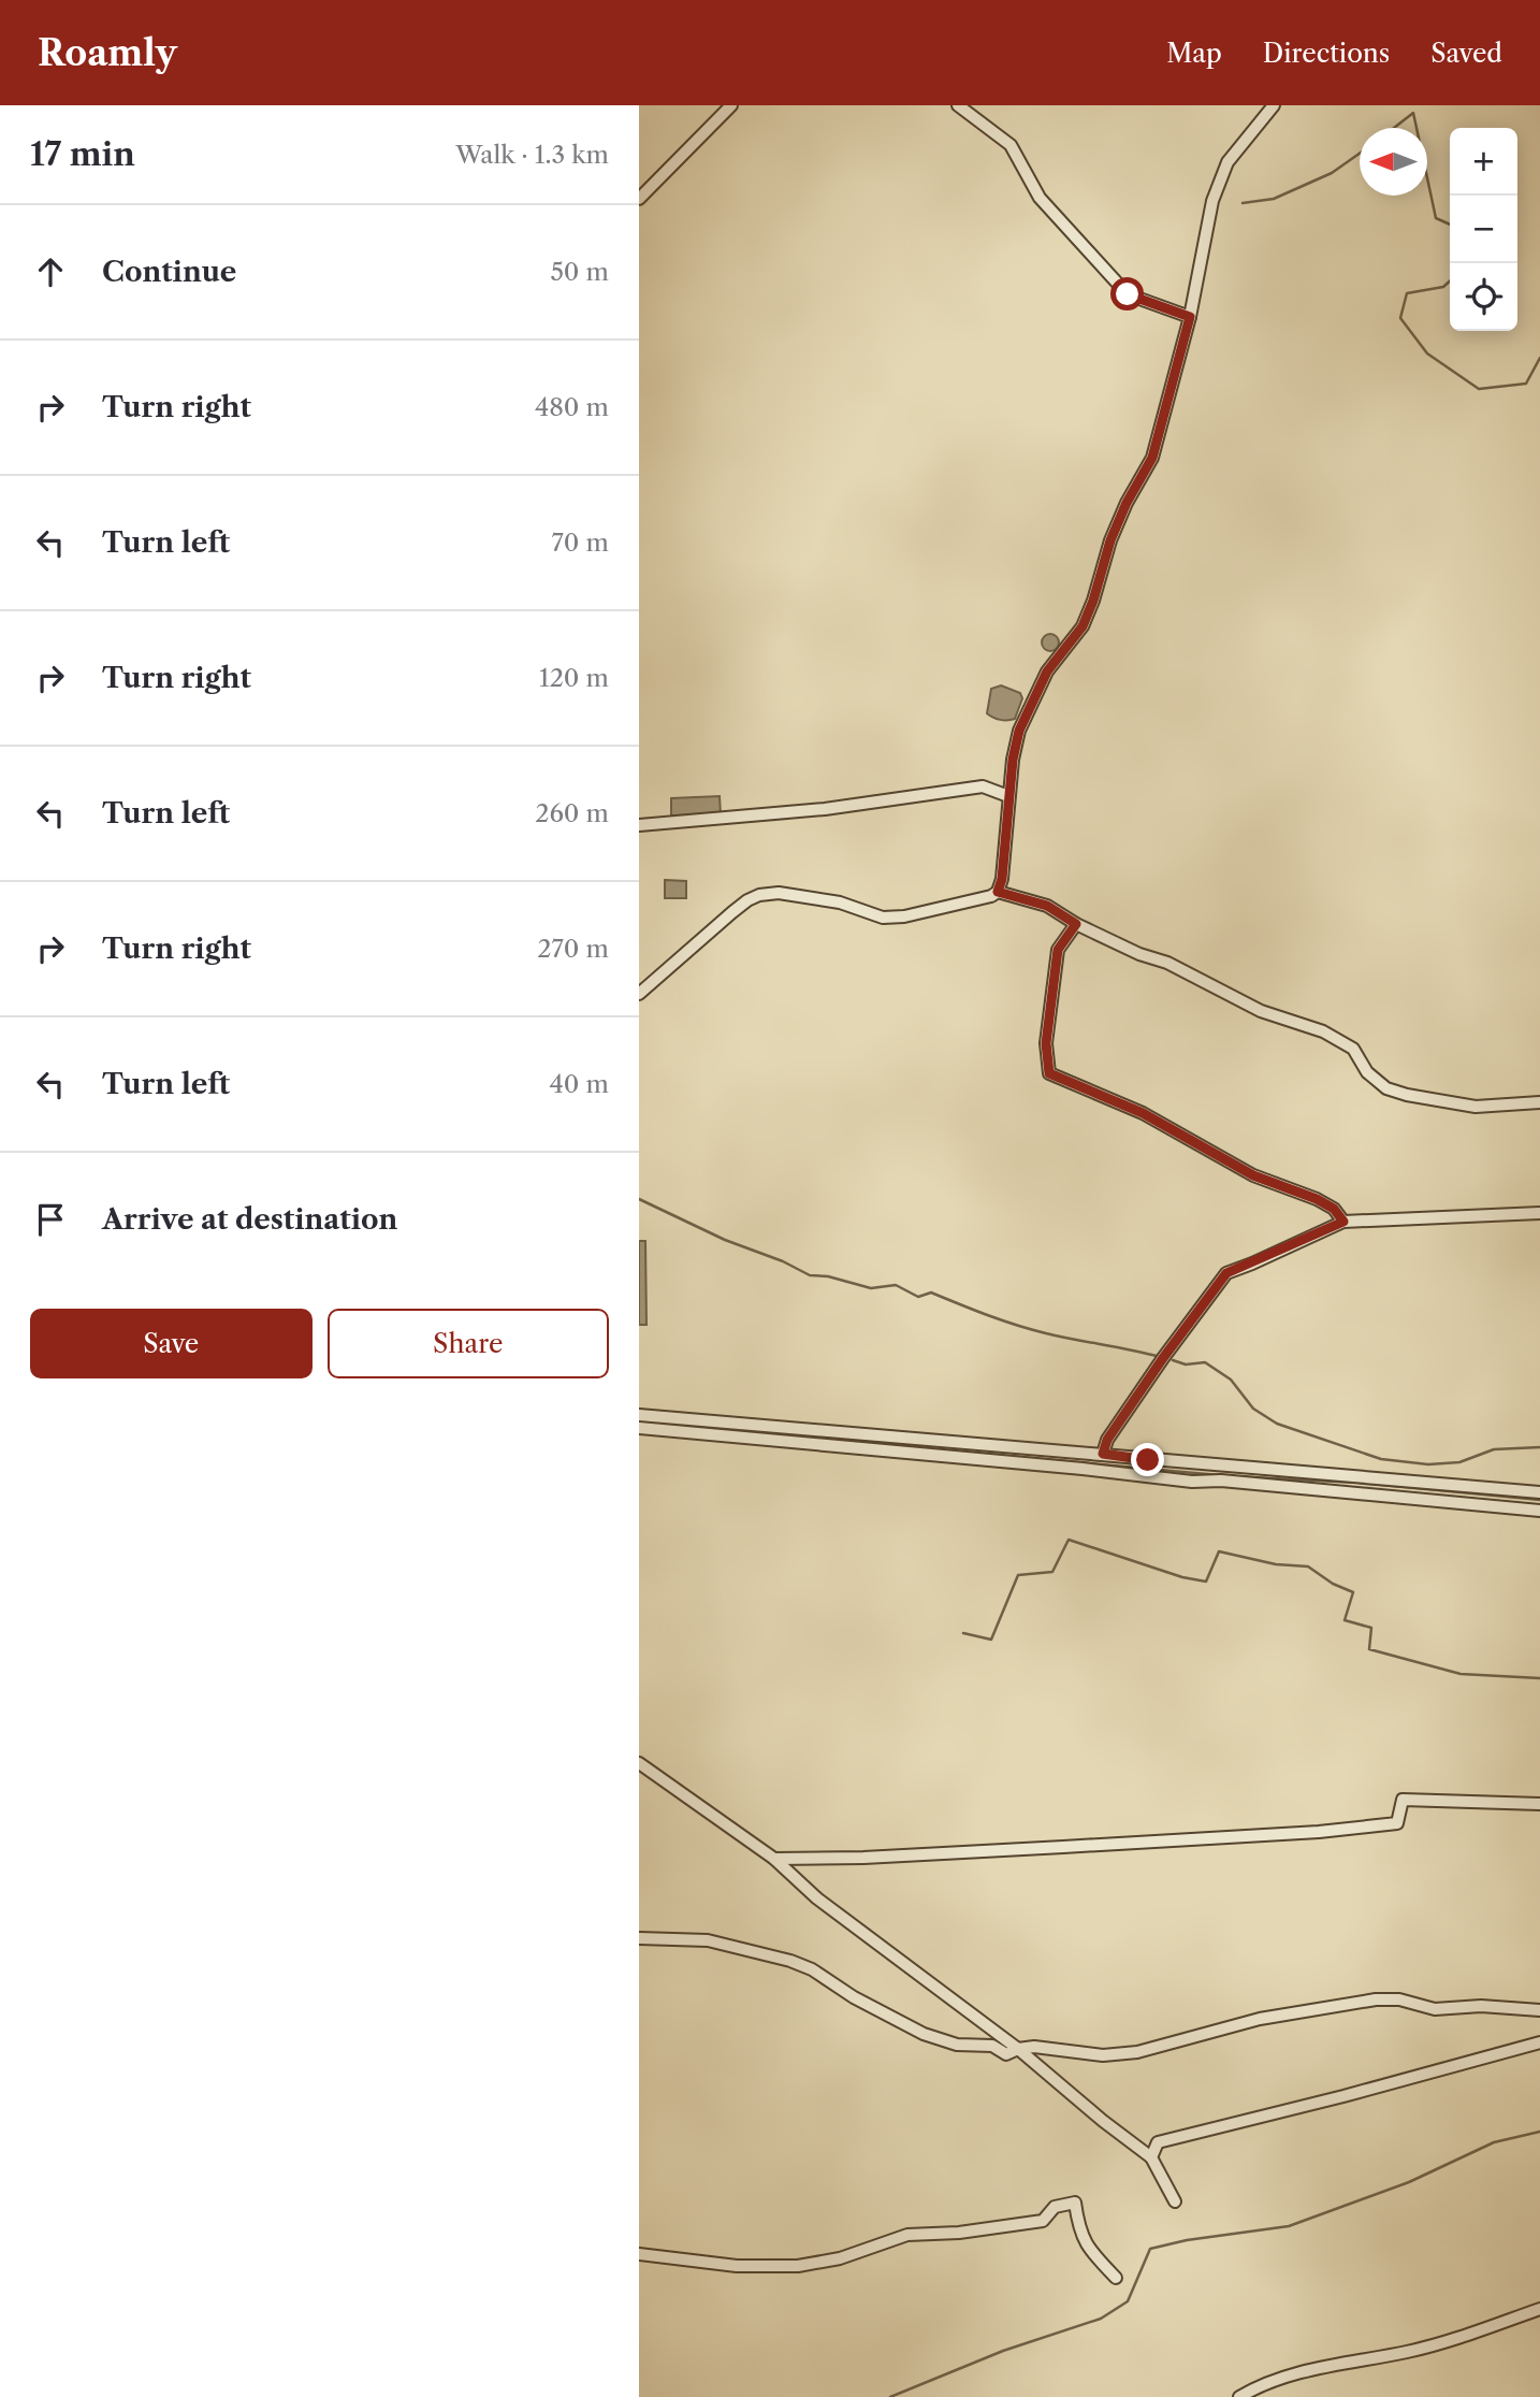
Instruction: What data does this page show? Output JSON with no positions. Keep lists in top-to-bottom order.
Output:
{
  "north": "left",
  "page": {
    "header": "Roamly",
    "nav": ["Map", "Directions", "Saved"],
    "heading": ["17 min", "Walk · 1.3 km"],
    "map_buttons": ["+", "−"],
    "list": [
      ["Continue", "50 m"],
      ["Turn right", "480 m"],
      ["Turn left", "70 m"],
      ["Turn right", "120 m"],
      ["Turn left", "260 m"],
      ["Turn right", "270 m"],
      ["Turn left", "40 m"],
      "Arrive at destination"
    ],
    "buttons": ["Save", "Share"]
  }
}
